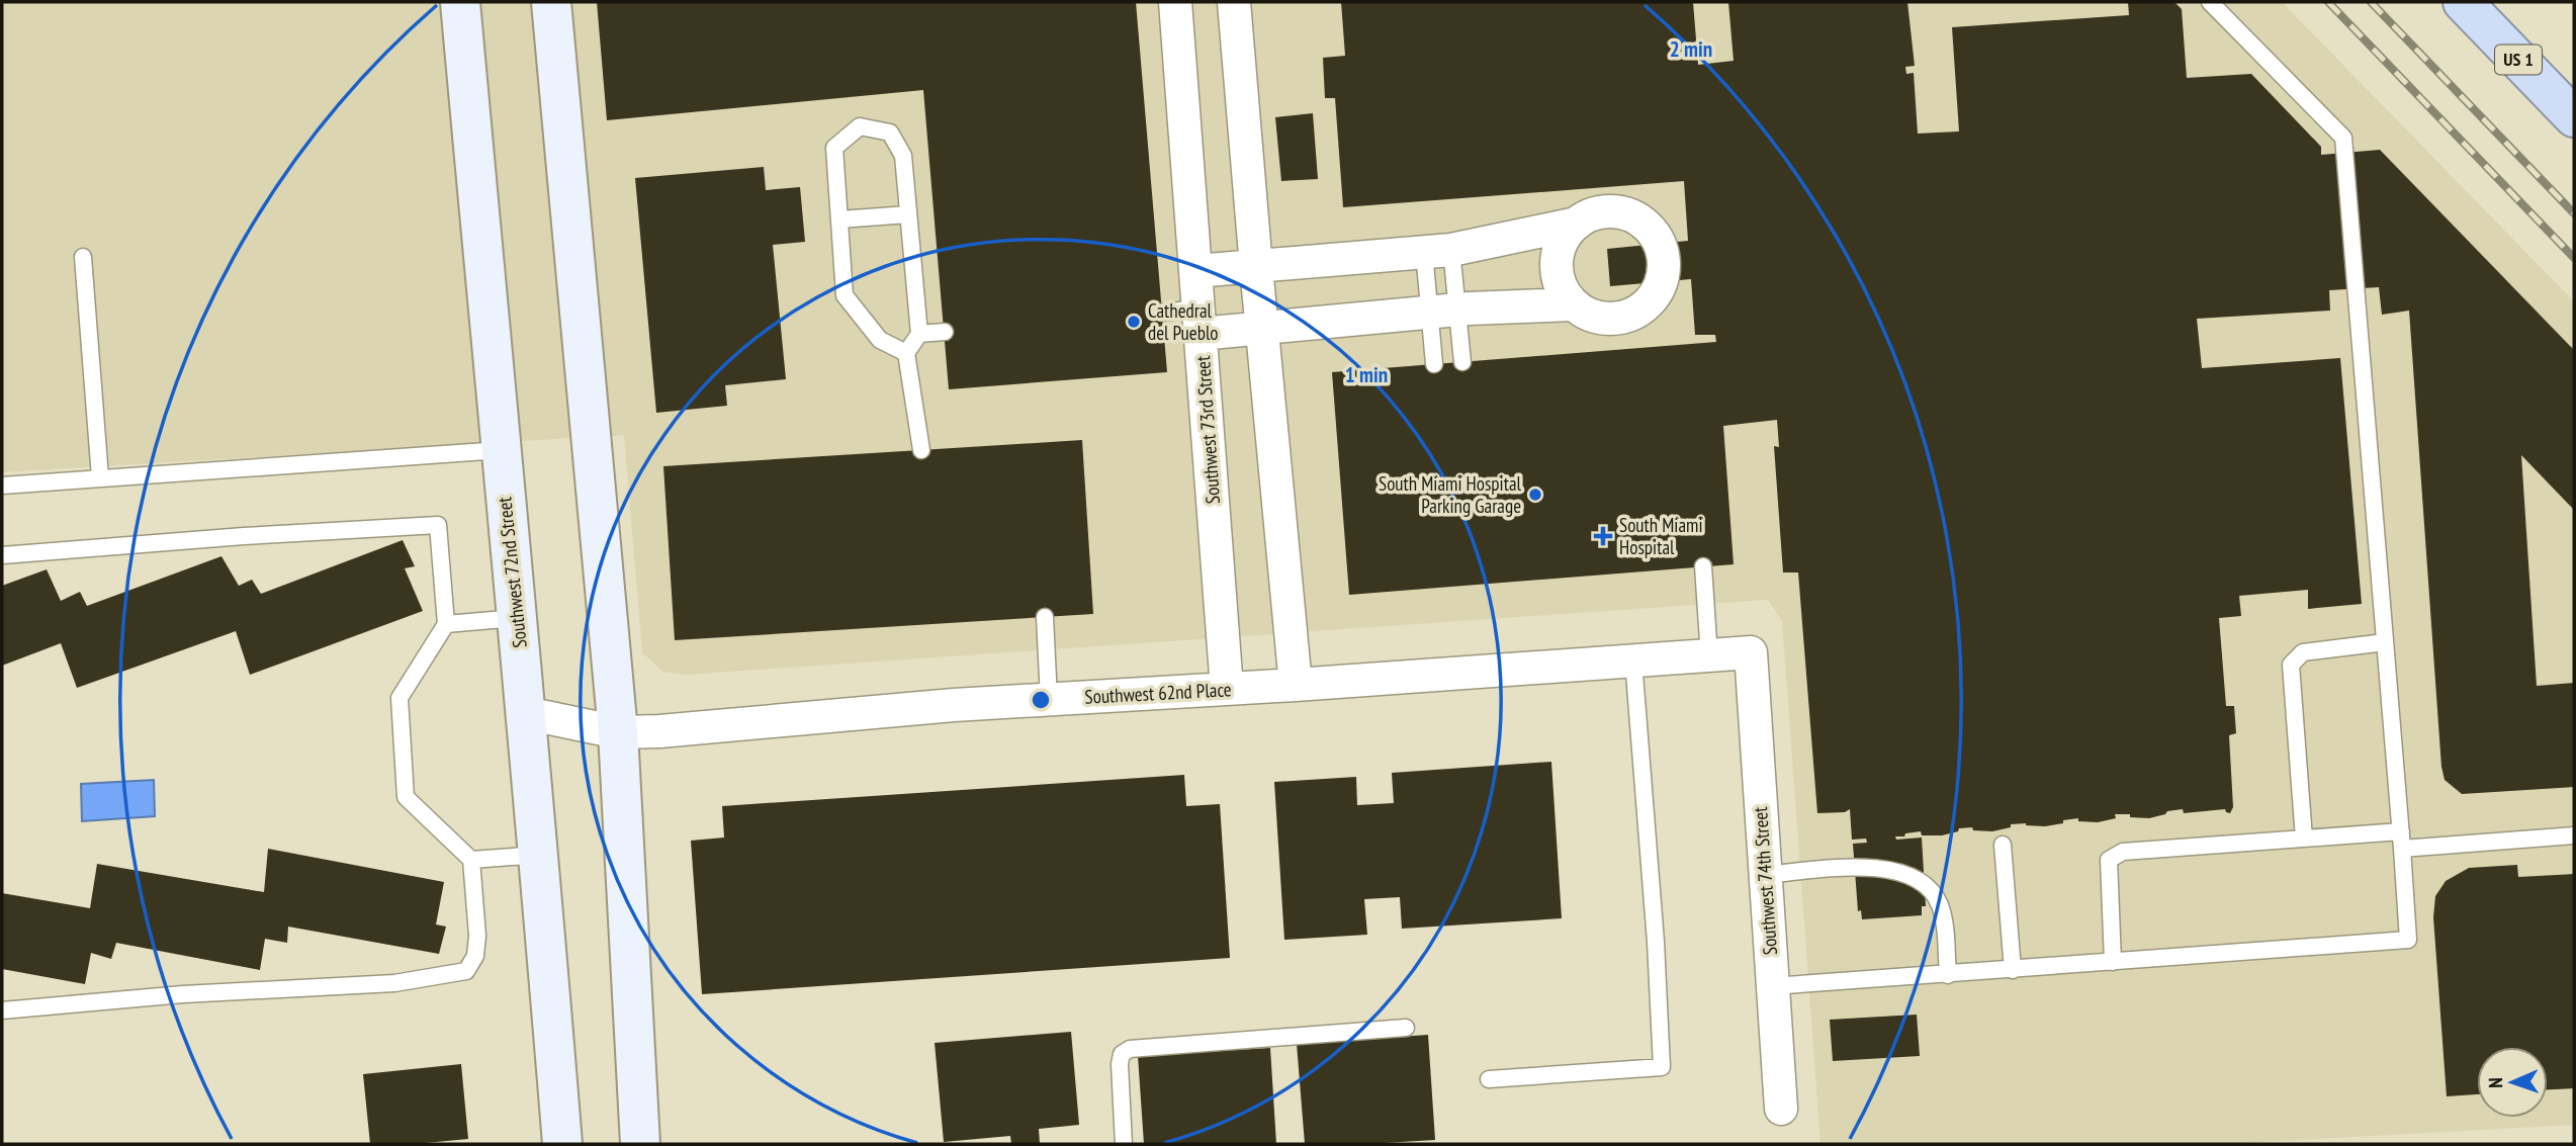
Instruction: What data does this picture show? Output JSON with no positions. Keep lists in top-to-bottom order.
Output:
{
  "streets": {
    "highway": ["US 1"],
    "main road": ["Southwest 72nd Street"],
    "street": ["Southwest 73rd Street", "Southwest 62nd Place", "Southwest 74th Street"]
  },
  "crossings": [
    ["Southwest 73rd Street", "Southwest 62nd Place"],
    ["Southwest 72nd Street", "Southwest 62nd Place"],
    ["Southwest 62nd Place", "Southwest 74th Street"]
  ],
  "places": {
    "other": ["Cathedral del Pueblo", "South Miami Hospital Parking Garage"],
    "health": ["South Miami Hospital"]
  },
  "north": "left",
  "rings": ["2 min", "1 min"]
}
